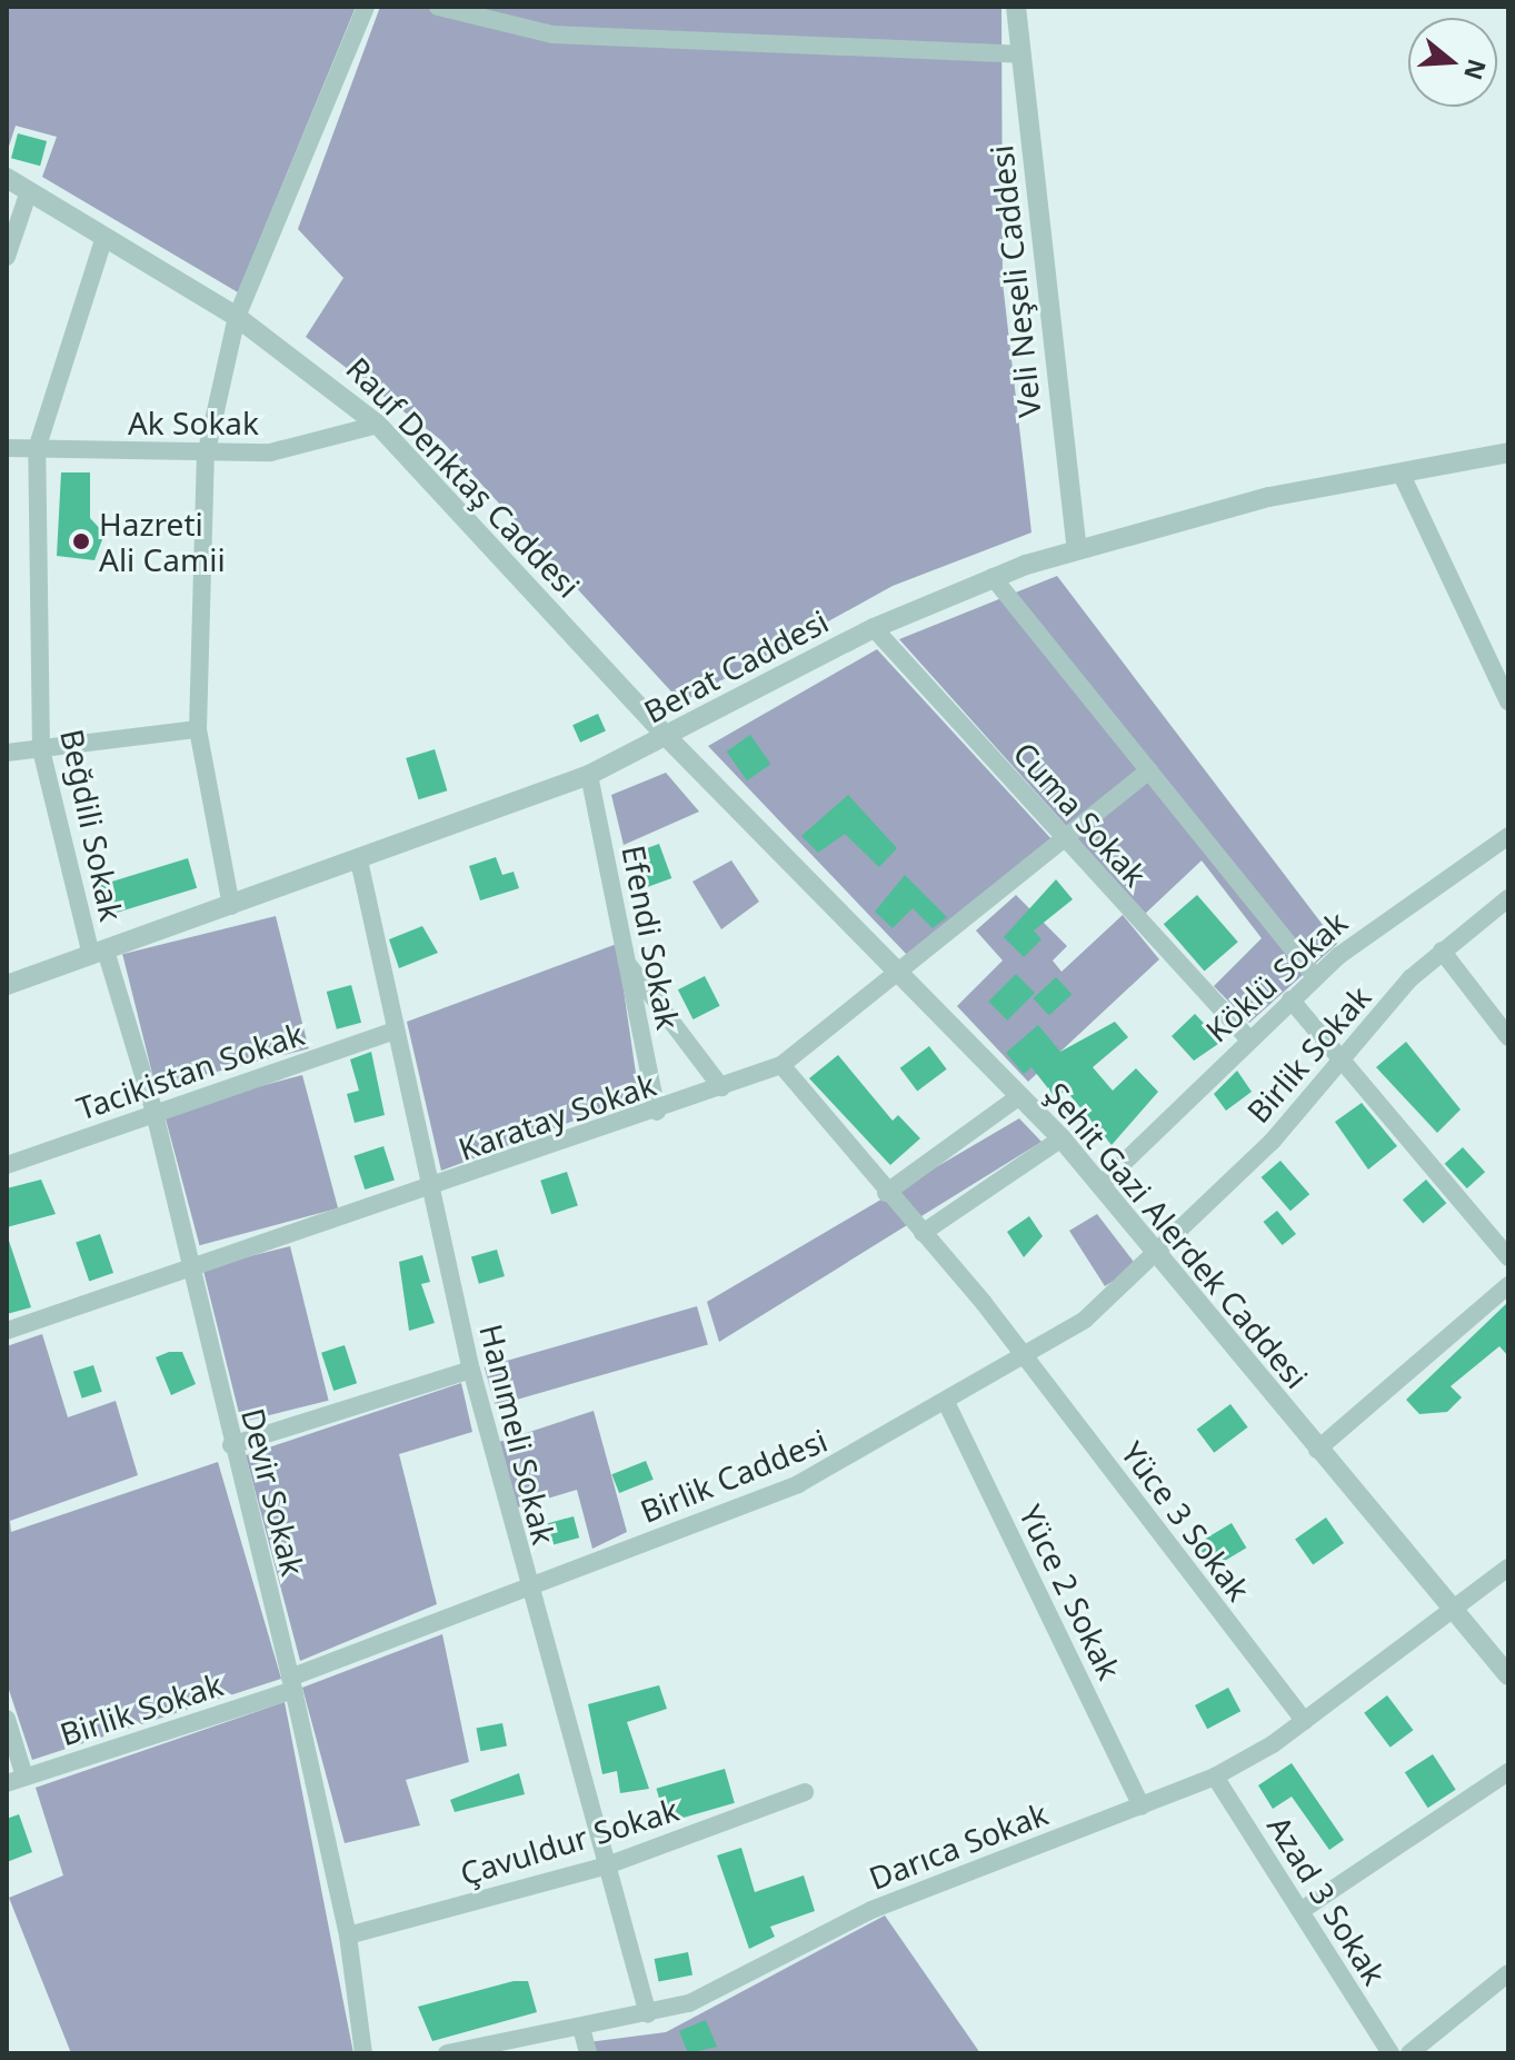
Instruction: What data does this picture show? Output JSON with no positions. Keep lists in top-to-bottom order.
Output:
{
  "streets": {
    "street": [
      "Veli Neşeli Caddesi",
      "Ak Sokak",
      "Rauf Denktaş Caddesi",
      "Berat Caddesi",
      "Cuma Sokak",
      "Beğdili Sokak",
      "Efendi Sokak",
      "Köklü Sokak",
      "Birlik Sokak",
      "Tacikistan Sokak",
      "Karatay Sokak",
      "Şehit Gazi Alerdek Caddesi",
      "Hanımeli Sokak",
      "Birlik Caddesi",
      "Devir Sokak",
      "Yüce 3 Sokak",
      "Yüce 2 Sokak",
      "Çavuldur Sokak",
      "Darıca Sokak",
      "Azad 3 Sokak"
    ]
  },
  "crossings": [
    ["Veli Neşeli Caddesi", "Berat Caddesi"],
    ["Ak Sokak", "Rauf Denktaş Caddesi"],
    ["Ak Sokak", "Beğdili Sokak"],
    ["Rauf Denktaş Caddesi", "Berat Caddesi"],
    ["Rauf Denktaş Caddesi", "Beğdili Sokak"],
    ["Rauf Denktaş Caddesi", "Şehit Gazi Alerdek Caddesi"],
    ["Berat Caddesi", "Cuma Sokak"],
    ["Berat Caddesi", "Beğdili Sokak"],
    ["Berat Caddesi", "Efendi Sokak"],
    ["Berat Caddesi", "Şehit Gazi Alerdek Caddesi"],
    ["Berat Caddesi", "Hanımeli Sokak"],
    ["Berat Caddesi", "Devir Sokak"],
    ["Cuma Sokak", "Köklü Sokak"],
    ["Cuma Sokak", "Karatay Sokak"],
    ["Beğdili Sokak", "Devir Sokak"],
    ["Efendi Sokak", "Karatay Sokak"],
    ["Köklü Sokak", "Şehit Gazi Alerdek Caddesi"],
    ["Birlik Sokak", "Şehit Gazi Alerdek Caddesi"],
    ["Birlik Sokak", "Birlik Caddesi"],
    ["Birlik Sokak", "Devir Sokak"],
    ["Tacikistan Sokak", "Hanımeli Sokak"],
    ["Tacikistan Sokak", "Devir Sokak"],
    ["Karatay Sokak", "Şehit Gazi Alerdek Caddesi"],
    ["Karatay Sokak", "Hanımeli Sokak"],
    ["Karatay Sokak", "Devir Sokak"],
    ["Karatay Sokak", "Yüce 3 Sokak"],
    ["Şehit Gazi Alerdek Caddesi", "Birlik Caddesi"],
    ["Şehit Gazi Alerdek Caddesi", "Darıca Sokak"],
    ["Hanımeli Sokak", "Birlik Caddesi"],
    ["Hanımeli Sokak", "Çavuldur Sokak"],
    ["Hanımeli Sokak", "Darıca Sokak"],
    ["Birlik Caddesi", "Devir Sokak"],
    ["Birlik Caddesi", "Yüce 3 Sokak"],
    ["Birlik Caddesi", "Yüce 2 Sokak"],
    ["Devir Sokak", "Çavuldur Sokak"],
    ["Yüce 3 Sokak", "Darıca Sokak"],
    ["Yüce 2 Sokak", "Darıca Sokak"],
    ["Darıca Sokak", "Azad 3 Sokak"]
  ],
  "places": ["Hazreti Ali Camii"],
  "north": "right"
}
